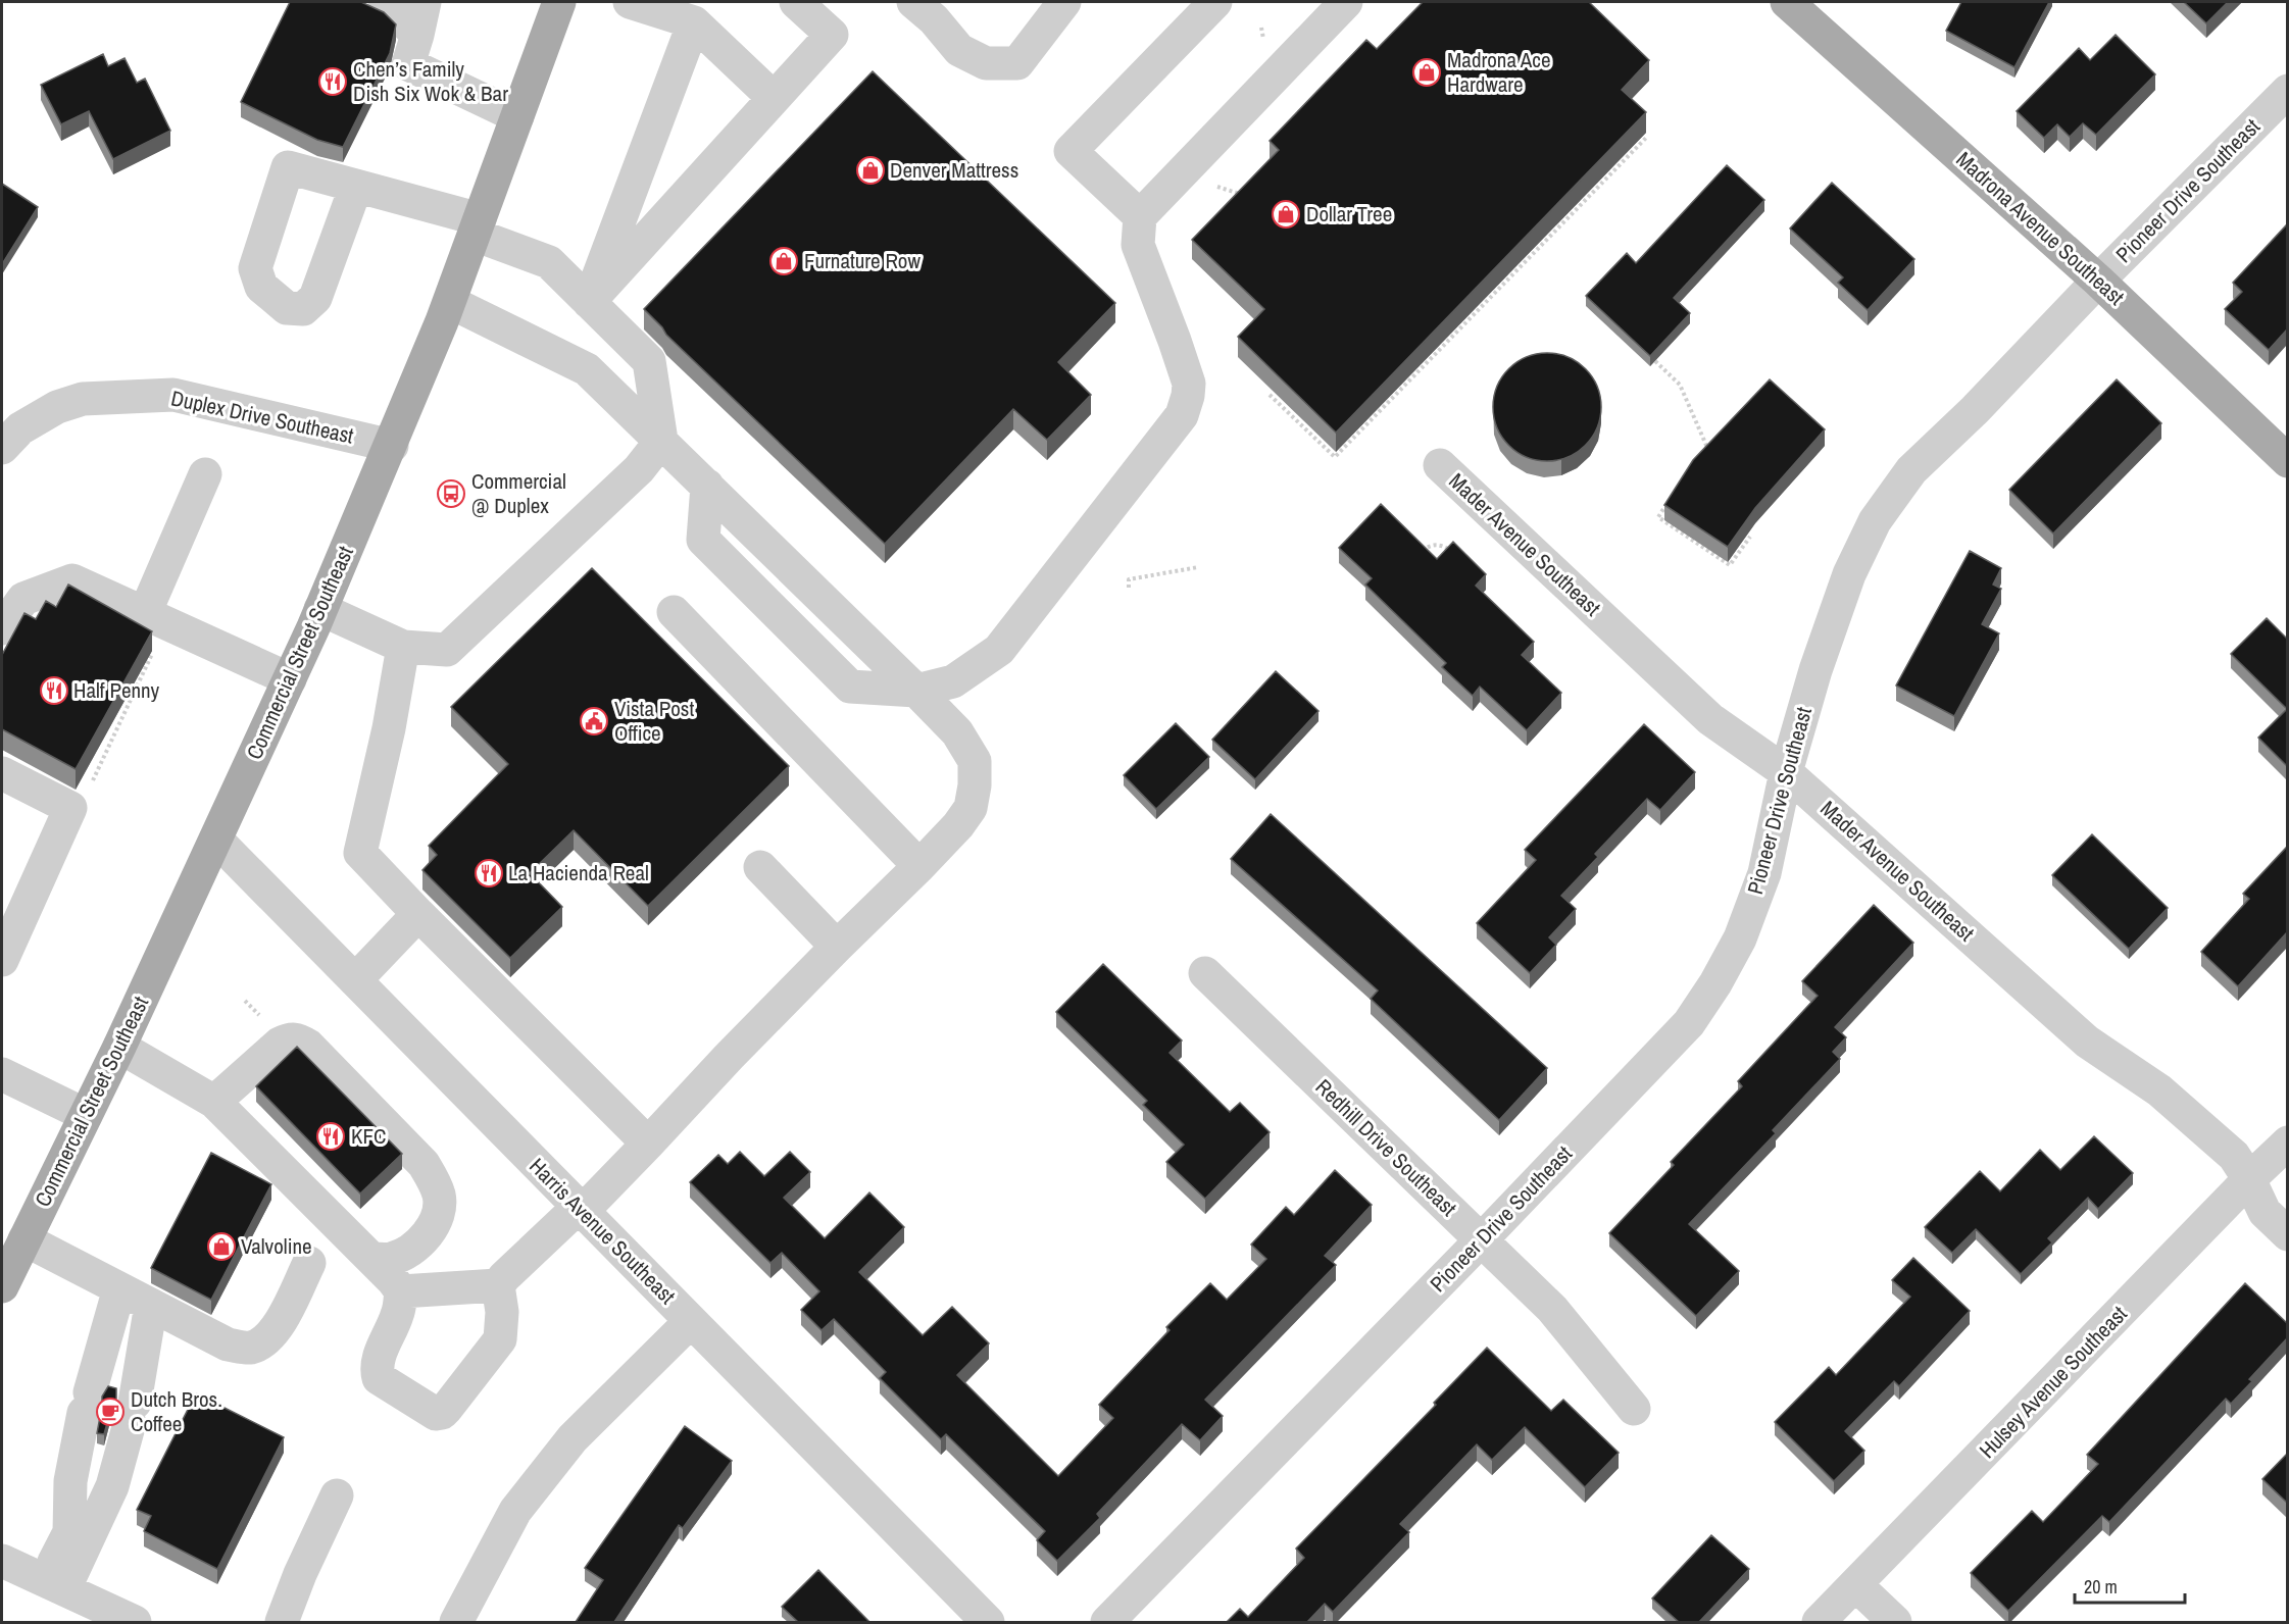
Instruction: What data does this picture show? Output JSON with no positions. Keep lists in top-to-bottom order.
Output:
{
  "streets": {
    "main road": ["Madrona Avenue Southeast", "Commercial Street Southeast"],
    "street": [
      "Pioneer Drive Southeast",
      "Duplex Drive Southeast",
      "Mader Avenue Southeast",
      "Redhill Drive Southeast",
      "Harris Avenue Southeast",
      "Hulsey Avenue Southeast"
    ]
  },
  "crossings": [
    ["Pioneer Drive Southeast", "Madrona Avenue Southeast"],
    ["Pioneer Drive Southeast", "Mader Avenue Southeast"],
    ["Pioneer Drive Southeast", "Redhill Drive Southeast"],
    ["Duplex Drive Southeast", "Commercial Street Southeast"],
    ["Mader Avenue Southeast", "Hulsey Avenue Southeast"],
    ["Commercial Street Southeast", "Harris Avenue Southeast"]
  ],
  "places": {
    "shop": [
      "Madrona Ace Hardware",
      "Denver Mattress",
      "Dollar Tree",
      "Furnature Row",
      "Valvoline"
    ],
    "restaurant": [
      "Chen’s Family Dish Six Wok & Bar",
      "Half Penny",
      "La Hacienda Real",
      "KFC"
    ],
    "bus stop": ["Commercial @ Duplex"],
    "public building": ["Vista Post Office"],
    "cafe": ["Dutch Bros. Coffee"]
  },
  "scale_bar": "20 m"
}
